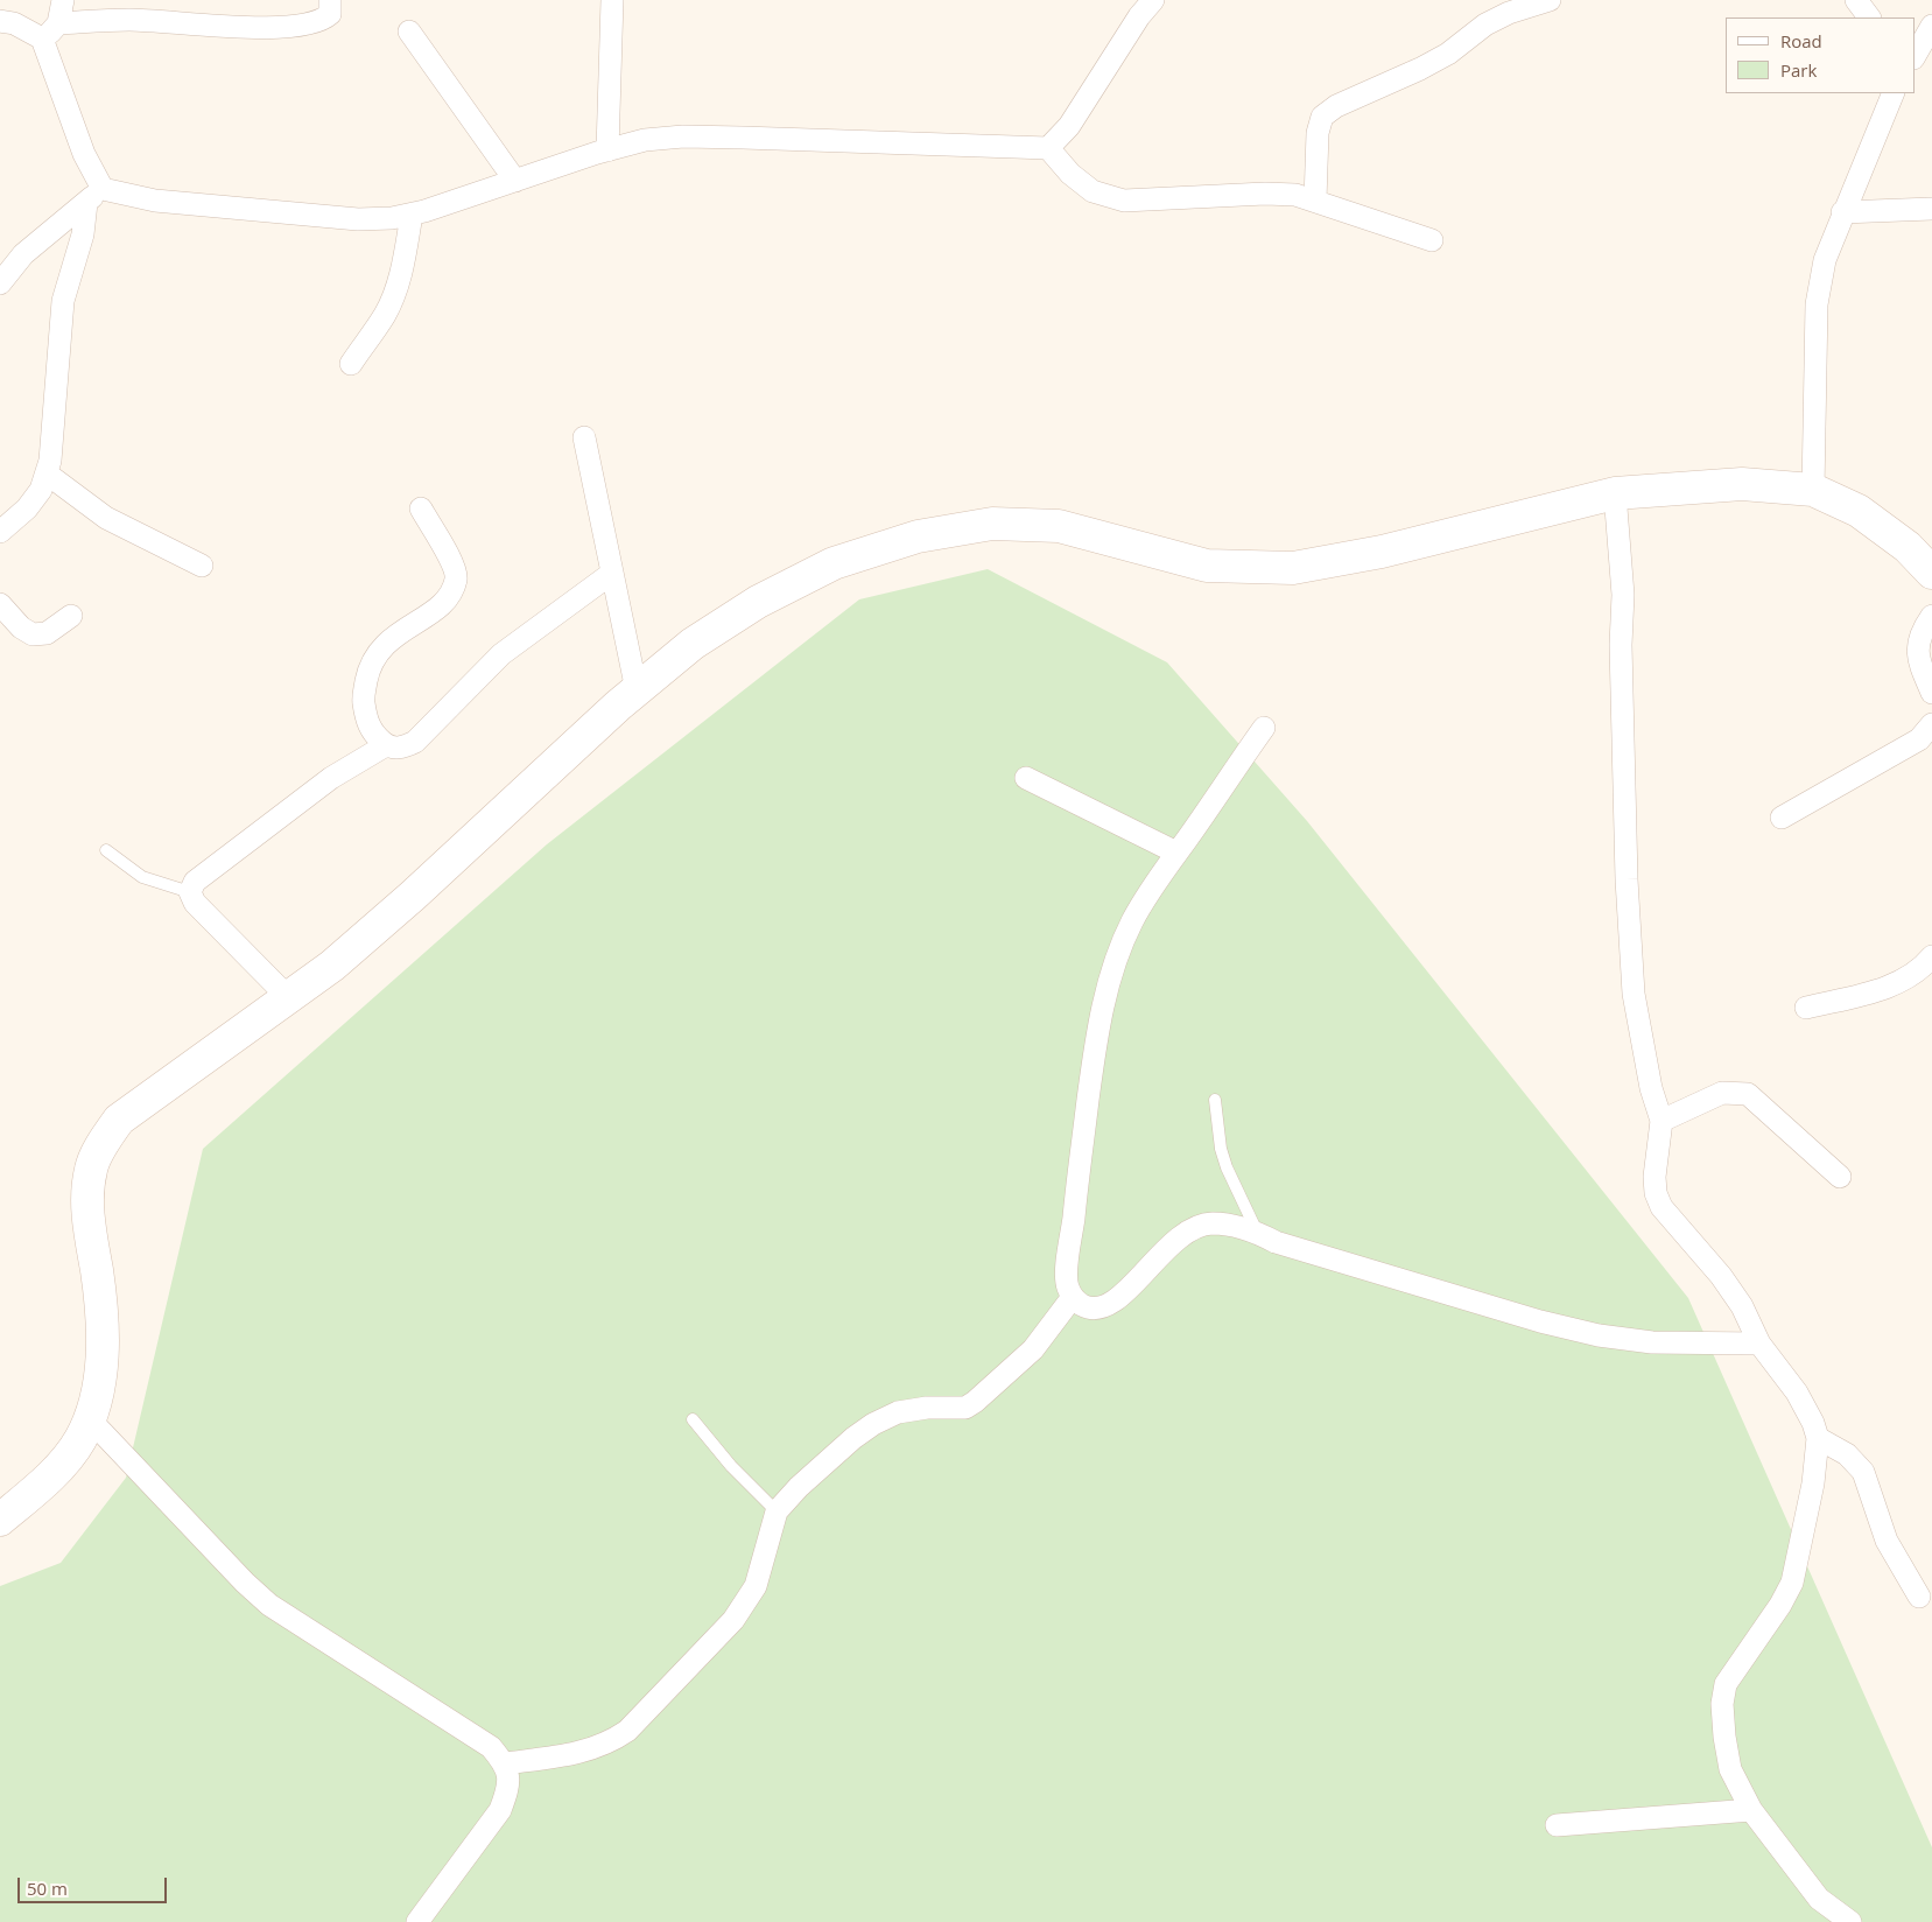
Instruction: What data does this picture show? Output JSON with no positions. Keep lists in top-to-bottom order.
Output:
{
  "legend": ["Road", "Park"],
  "scale_bar": "50 m"
}
